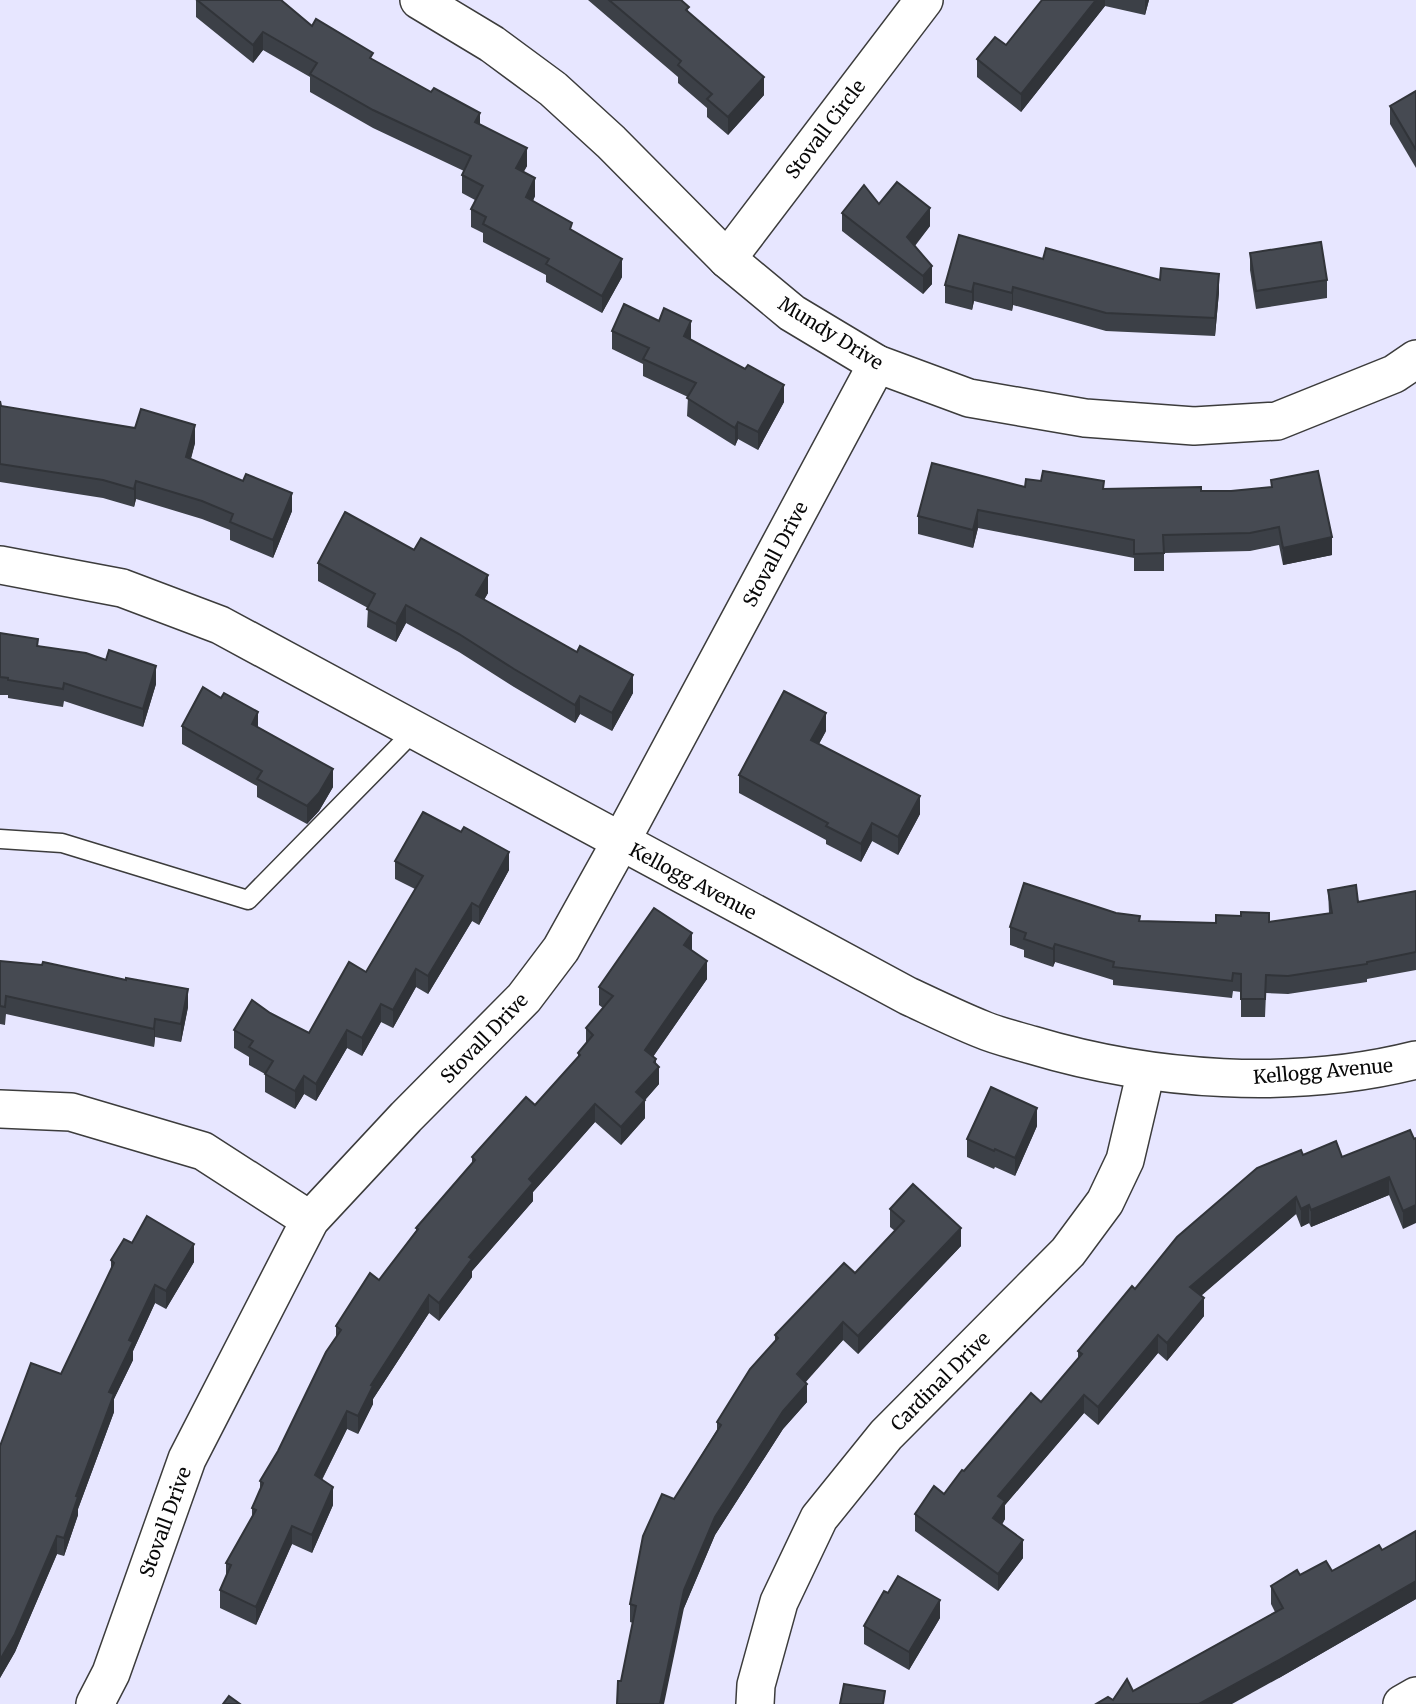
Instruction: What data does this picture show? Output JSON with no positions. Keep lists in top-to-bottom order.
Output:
{
  "streets": {
    "street": [
      "Stovall Circle",
      "Mundy Drive",
      "Stovall Drive",
      "Kellogg Avenue",
      "Cardinal Drive"
    ]
  },
  "crossings": [
    ["Stovall Circle", "Mundy Drive"],
    ["Mundy Drive", "Stovall Drive"],
    ["Stovall Drive", "Kellogg Avenue"],
    ["Kellogg Avenue", "Cardinal Drive"]
  ]
}
